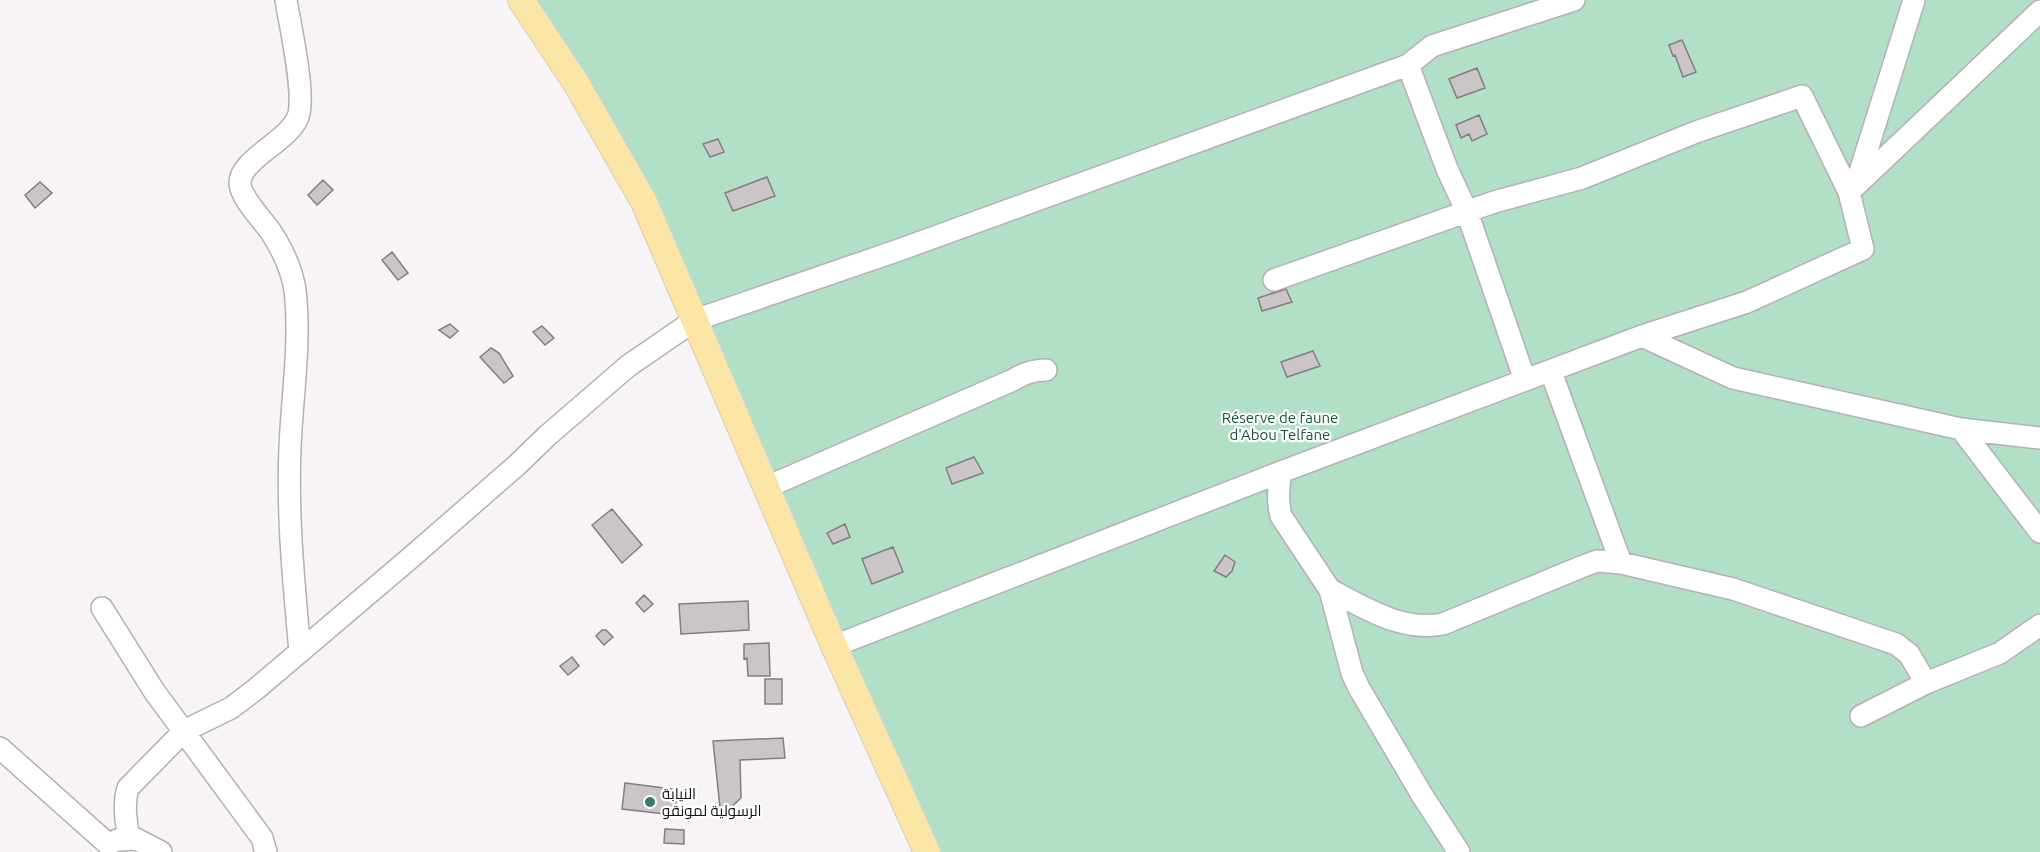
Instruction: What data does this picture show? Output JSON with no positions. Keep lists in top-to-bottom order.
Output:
{
  "parks": ["Réserve de faune d'Abou Telfane"],
  "places": ["النيابة الرسولية لمونقو"]
}
